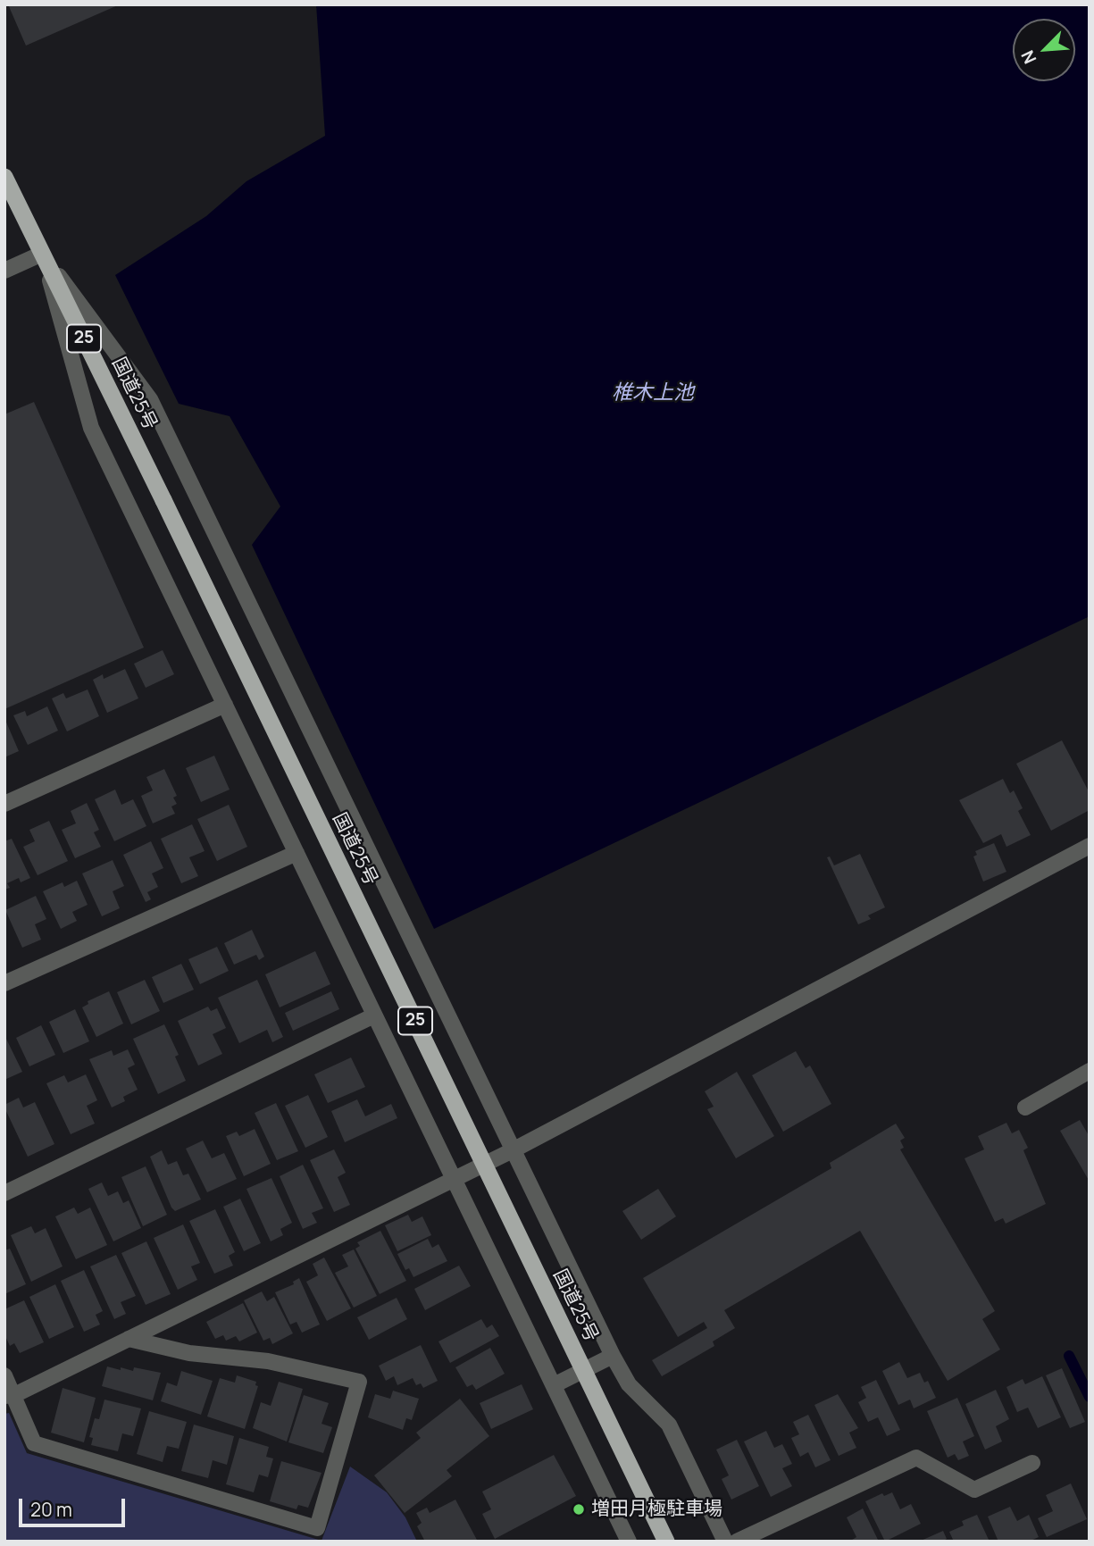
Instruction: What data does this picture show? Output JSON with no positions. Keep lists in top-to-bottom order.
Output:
{
  "streets": {
    "highway": ["25", "国道25号"]
  },
  "water": ["椎木上池"],
  "places": ["増田月極駐車場"],
  "scale_bar": "20 m",
  "north": "bottom left"
}
